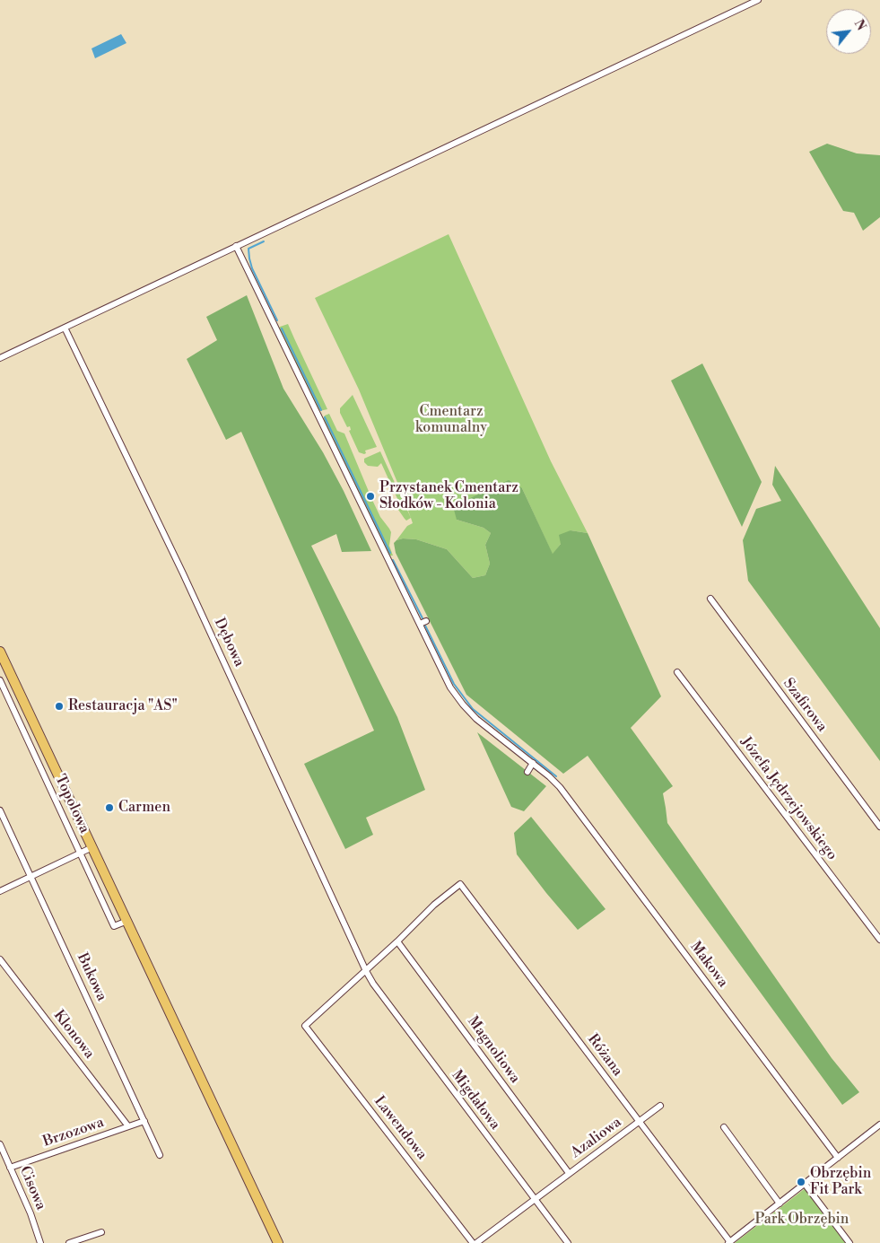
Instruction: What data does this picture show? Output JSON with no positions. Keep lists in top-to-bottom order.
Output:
{
  "streets": {
    "street": [
      "Dębowa",
      "Szafirowa",
      "Józefa Jędrzejowskiego",
      "Topolowa",
      "Makowa",
      "Bukowa",
      "Klonowa",
      "Magnoliowa",
      "Różana",
      "Migdałowa",
      "Lawendowa",
      "Brzozowa",
      "Azaliowa",
      "Cisowa"
    ]
  },
  "crossings": [
    ["Dębowa", "Migdałowa"],
    ["Dębowa", "Lawendowa"],
    ["Bukowa", "Brzozowa"],
    ["Klonowa", "Brzozowa"],
    ["Magnoliowa", "Różana"],
    ["Magnoliowa", "Azaliowa"],
    ["Różana", "Azaliowa"],
    ["Migdałowa", "Lawendowa"],
    ["Migdałowa", "Azaliowa"],
    ["Lawendowa", "Azaliowa"],
    ["Brzozowa", "Cisowa"]
  ],
  "parks": ["Cmentarz komunalny", "Park Obrzębin"],
  "places": [
    "Przystanek Cmentarz Słodków - Kolonia",
    "Restauracja \"AS\"",
    "Carmen",
    "Obrzębin Fit Park"
  ],
  "north": "top right"
}
